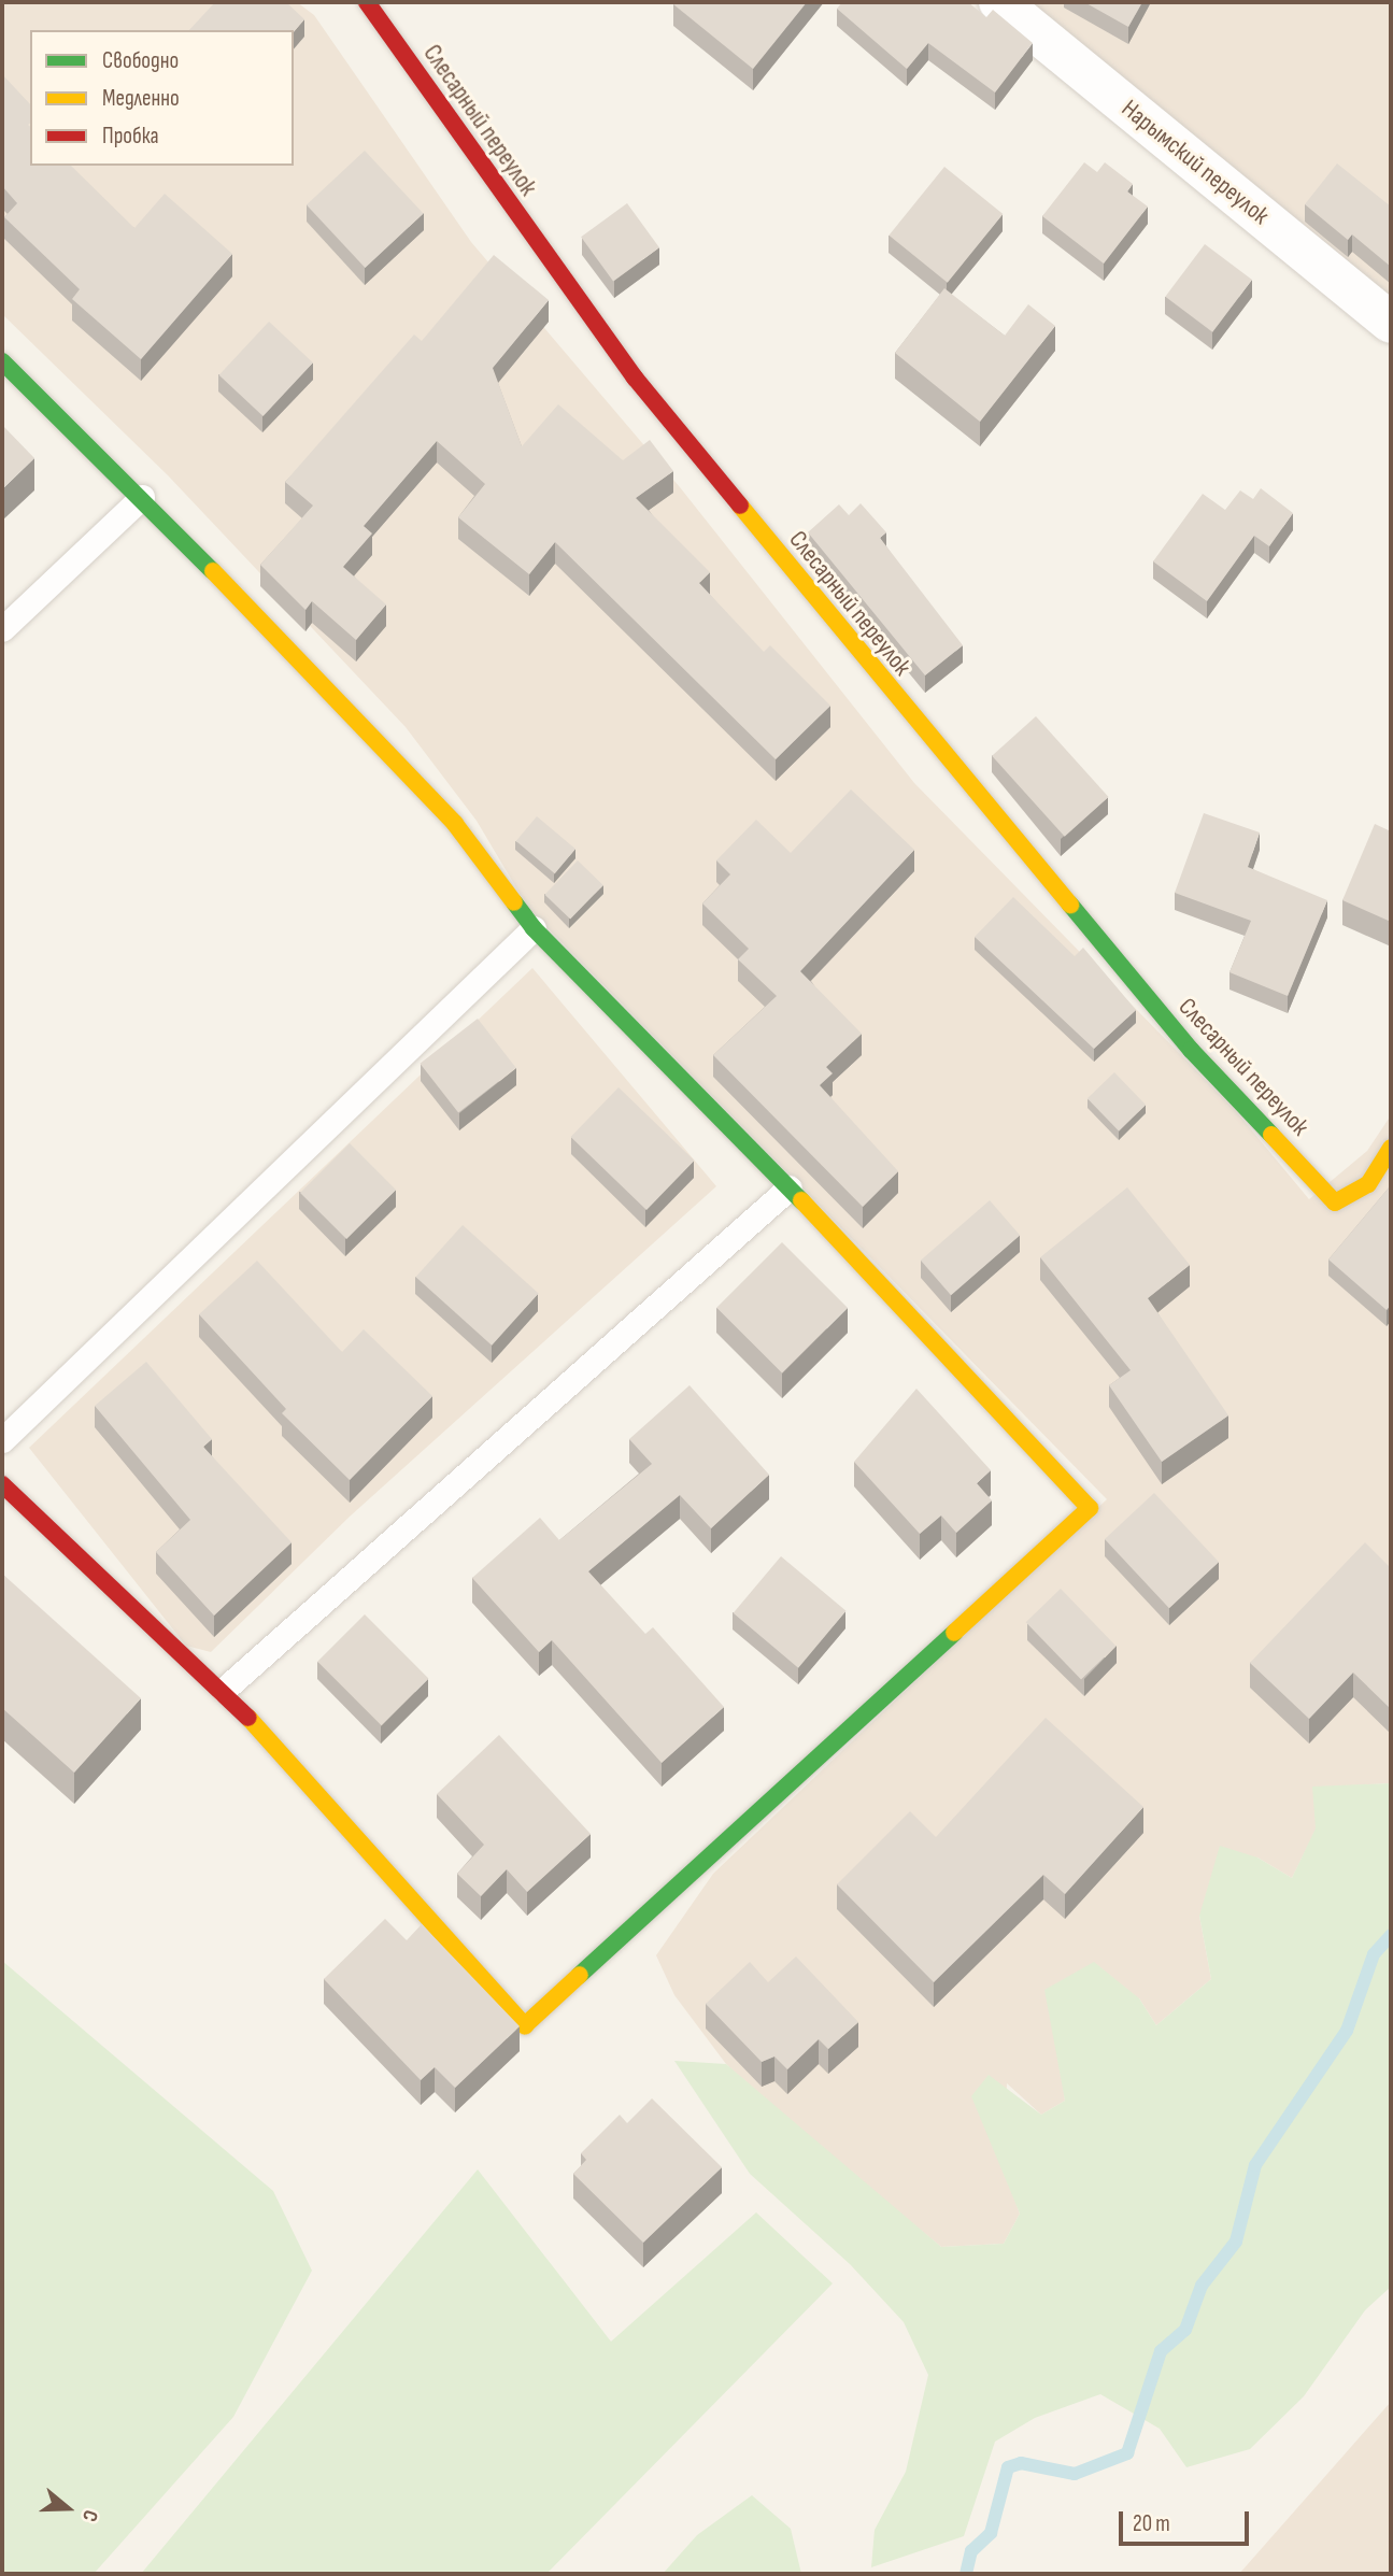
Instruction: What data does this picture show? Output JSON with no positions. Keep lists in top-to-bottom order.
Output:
{
  "streets": {
    "street": ["Слесарный переулок", "Нарымский переулок"]
  },
  "legend": ["Свободно", "Медленно", "Пробка"],
  "scale_bar": "20 m",
  "north": "right"
}
